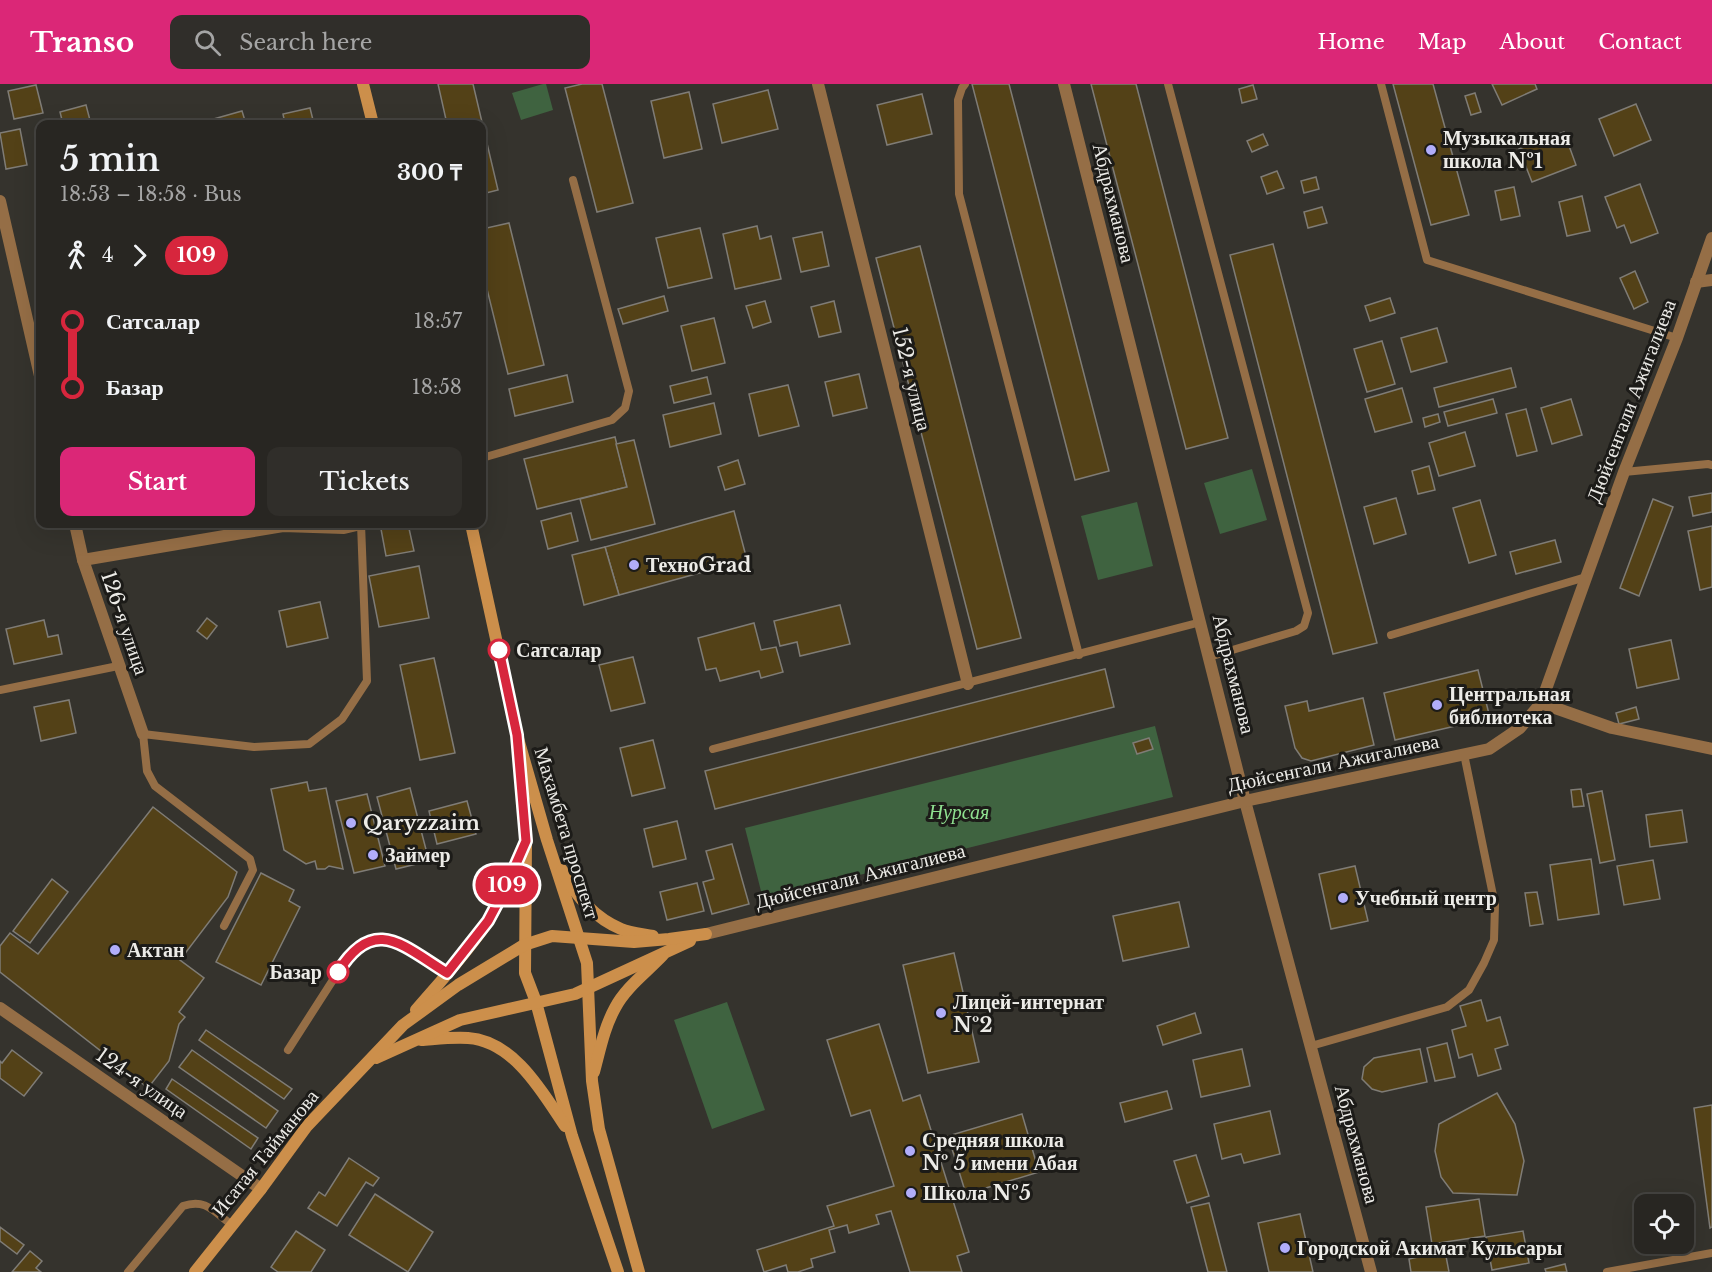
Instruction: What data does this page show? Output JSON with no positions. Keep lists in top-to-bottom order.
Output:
{
  "streets": {
    "street": [
      "Абдрахманова",
      "152-я улица",
      "Дюйсенгали Ажигалиева",
      "126-я улица",
      "Махамбета проспект",
      "124-я улица",
      "Исатая Тайманова"
    ]
  },
  "crossings": [
    ["Абдрахманова", "Дюйсенгали Ажигалиева"],
    ["Дюйсенгали Ажигалиева", "Махамбета проспект"],
    ["Дюйсенгали Ажигалиева", "Исатая Тайманова"],
    ["Махамбета проспект", "Исатая Тайманова"],
    ["124-я улица", "Исатая Тайманова"]
  ],
  "parks": ["Нурсая"],
  "places": [
    "Музыкальная школа №1",
    "ТехноGrad",
    "Сатсалар",
    "Центральная библиотека",
    "Qaryzzaim",
    "Займер",
    "Учебный центр",
    "Актан",
    "Базар",
    "Лицей-интернат №2",
    "Средняя школа № 5 имени Абая",
    "Школа №5",
    "Городской Акимат Кульсары"
  ],
  "lines": ["bus line 109"],
  "page": {
    "header": "Transo",
    "search": "Search here",
    "nav": [
      "Home",
      "Map",
      "About",
      "Contact"
    ],
    "on_map": "109",
    "heading": ["5 min", "18:53 – 18:58 · Bus", "300 ₸"],
    "legs": ["4", "109"],
    "list": [
      {
        "name": "Сатсалар",
        "value": "18:57"
      },
      {
        "name": "Базар",
        "value": "18:58"
      }
    ],
    "buttons": ["Start", "Tickets"]
  }
}
